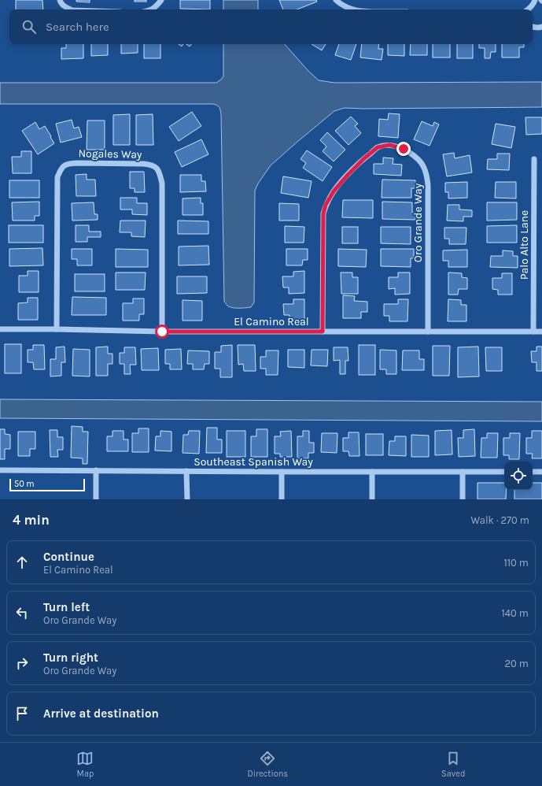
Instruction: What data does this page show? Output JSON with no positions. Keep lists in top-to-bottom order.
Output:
{
  "streets": {
    "street": [
      "Nogales Way",
      "Oro Grande Way",
      "Palo Alto Lane",
      "El Camino Real",
      "Southeast Spanish Way"
    ]
  },
  "crossings": [
    ["Nogales Way", "El Camino Real"],
    ["Oro Grande Way", "El Camino Real"],
    ["Palo Alto Lane", "El Camino Real"]
  ],
  "scale_bar": "50 m",
  "page": {
    "search": "Search here",
    "scale": "50 m",
    "heading": ["4 min", "Walk · 270 m"],
    "list": [
      ["Continue", "El Camino Real", "110 m"],
      ["Turn left", "Oro Grande Way", "140 m"],
      ["Turn right", "Oro Grande Way", "20 m"],
      "Arrive at destination"
    ],
    "nav": ["Map", "Directions", "Saved"]
  }
}
